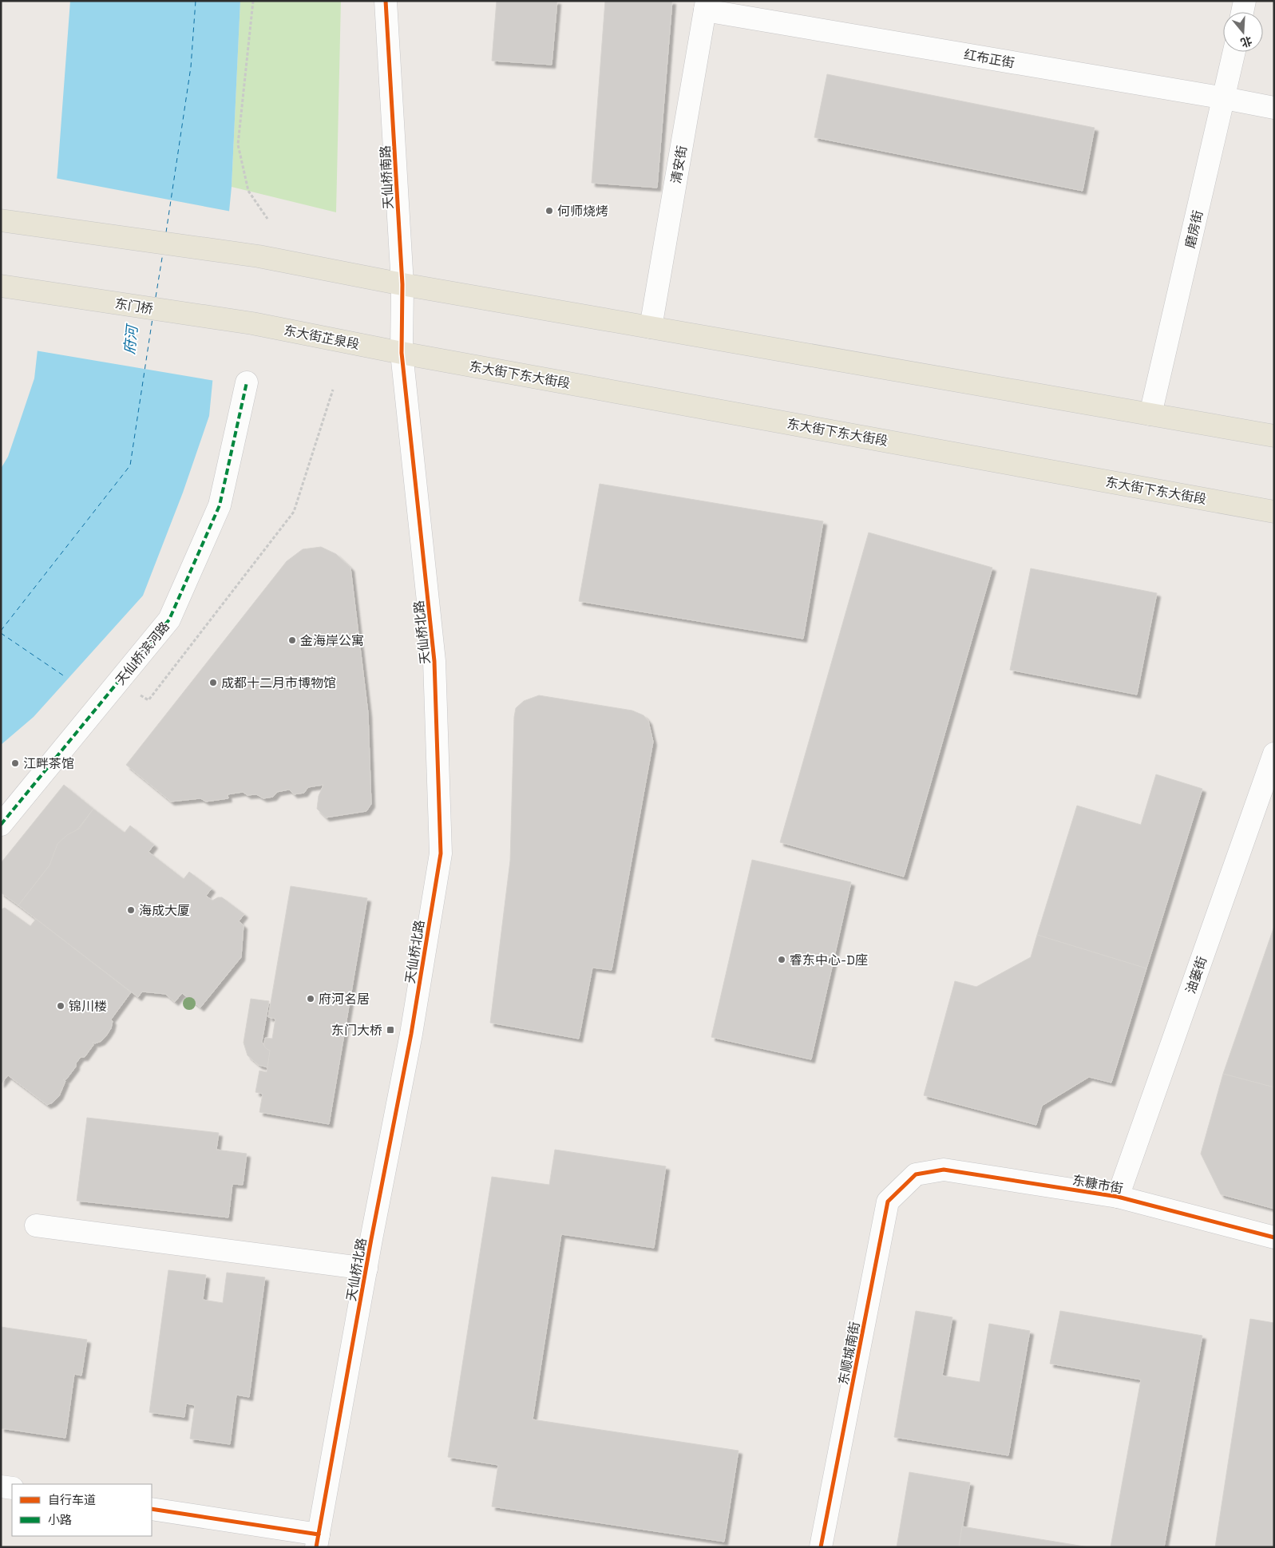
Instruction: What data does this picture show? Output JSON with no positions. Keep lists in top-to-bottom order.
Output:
{
  "streets": {
    "main road": ["东门桥", "东大街芷泉段", "东大街下东大街段"],
    "street": [
      "红布正街",
      "清安街",
      "天仙桥南路",
      "磨房街",
      "天仙桥北路",
      "天仙桥滨河路",
      "油篓街",
      "东糠市街",
      "东顺城南街"
    ]
  },
  "crossings": [
    ["红布正街", "清安街"],
    ["红布正街", "磨房街"],
    ["天仙桥南路", "东大街芷泉段"],
    ["天仙桥南路", "东大街下东大街段"],
    ["天仙桥南路", "天仙桥北路"],
    ["东门桥", "东大街芷泉段"],
    ["东大街芷泉段", "东大街下东大街段"],
    ["东大街芷泉段", "天仙桥北路"],
    ["东大街下东大街段", "天仙桥北路"],
    ["油篓街", "东糠市街"],
    ["东糠市街", "东顺城南街"]
  ],
  "water": ["府河"],
  "places": {
    "other": [
      "何师烧烤",
      "金海岸公寓",
      "成都十二月市博物馆",
      "江畔茶馆",
      "海成大厦",
      "睿东中心-D座",
      "府河名居",
      "锦川楼"
    ],
    "transit": ["东门大桥"]
  },
  "legend": ["自行车道", "小路"],
  "north": "bottom"
}
